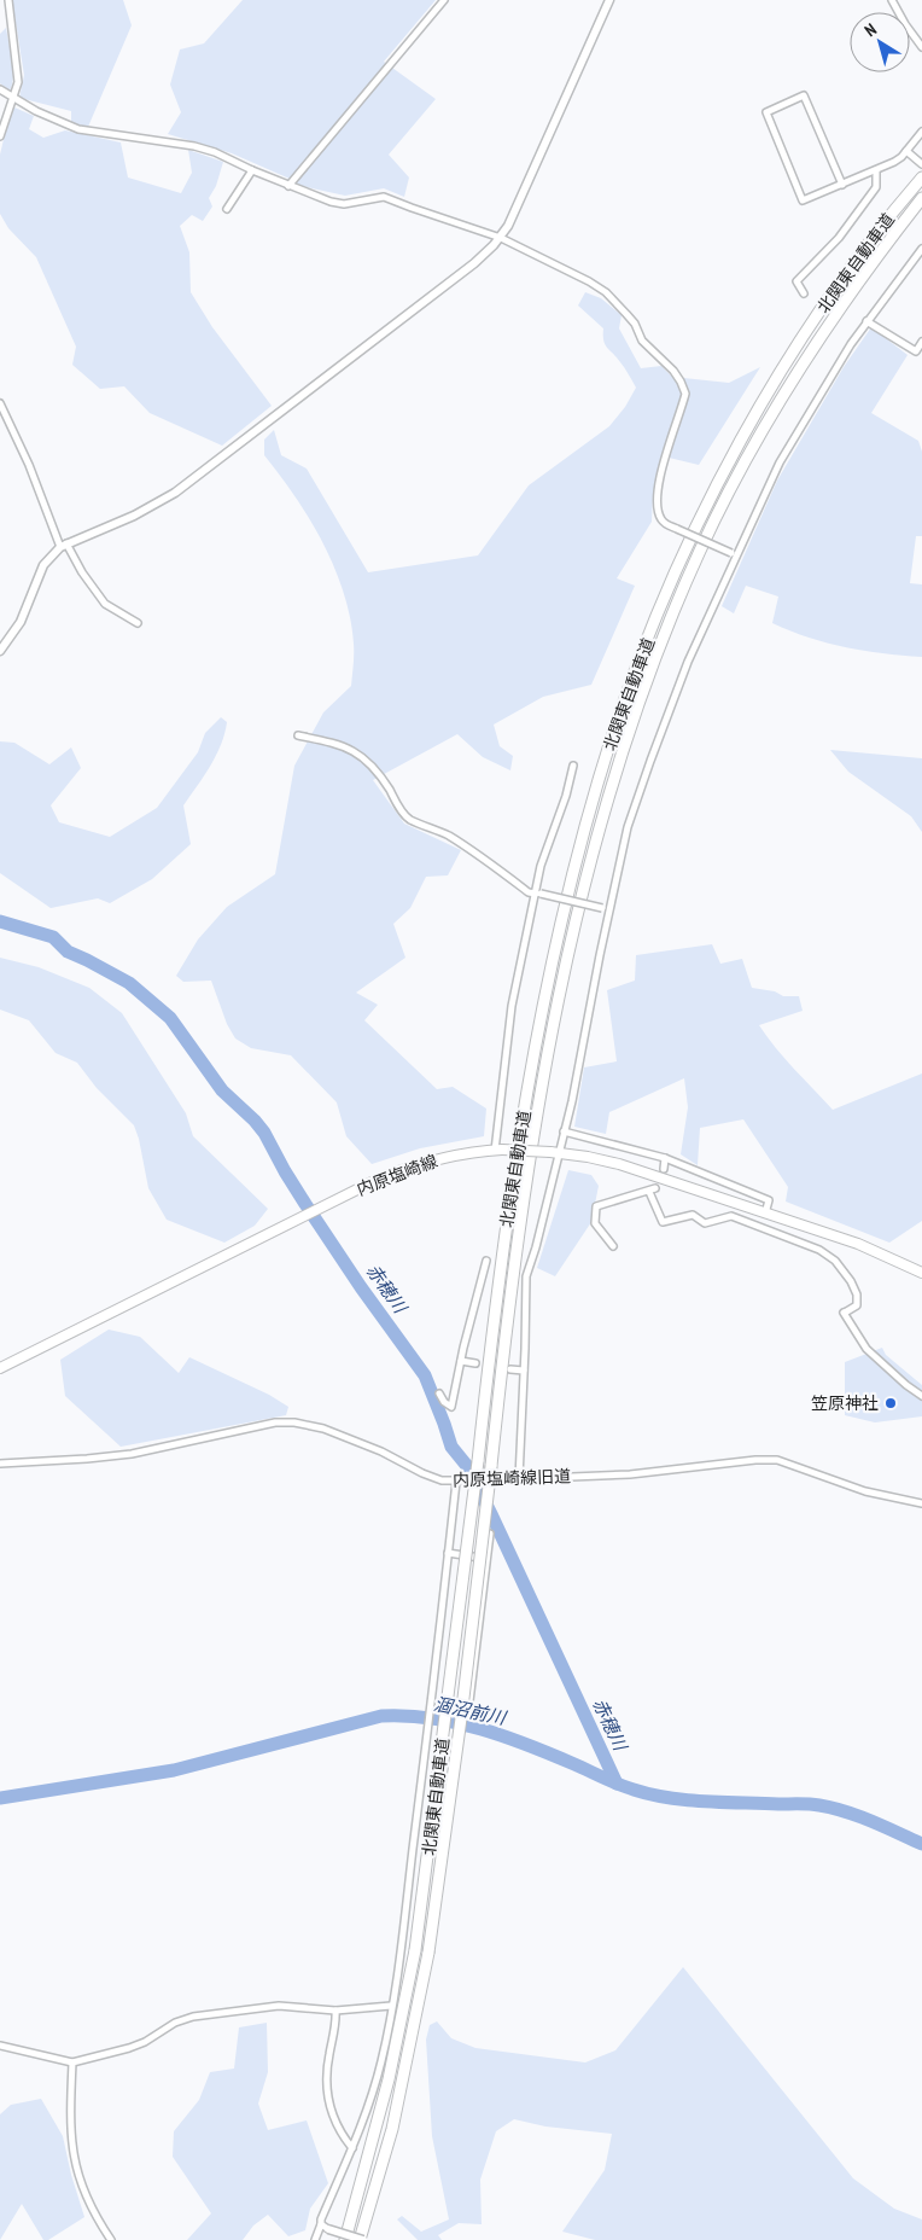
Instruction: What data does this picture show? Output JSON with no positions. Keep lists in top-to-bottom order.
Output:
{
  "streets": {
    "highway": ["北関東自動車道"],
    "main road": ["内原塩崎線"],
    "street": ["内原塩崎線旧道"]
  },
  "water": ["赤穂川", "涸沼前川"],
  "places": ["笠原神社"],
  "north": "top left"
}
